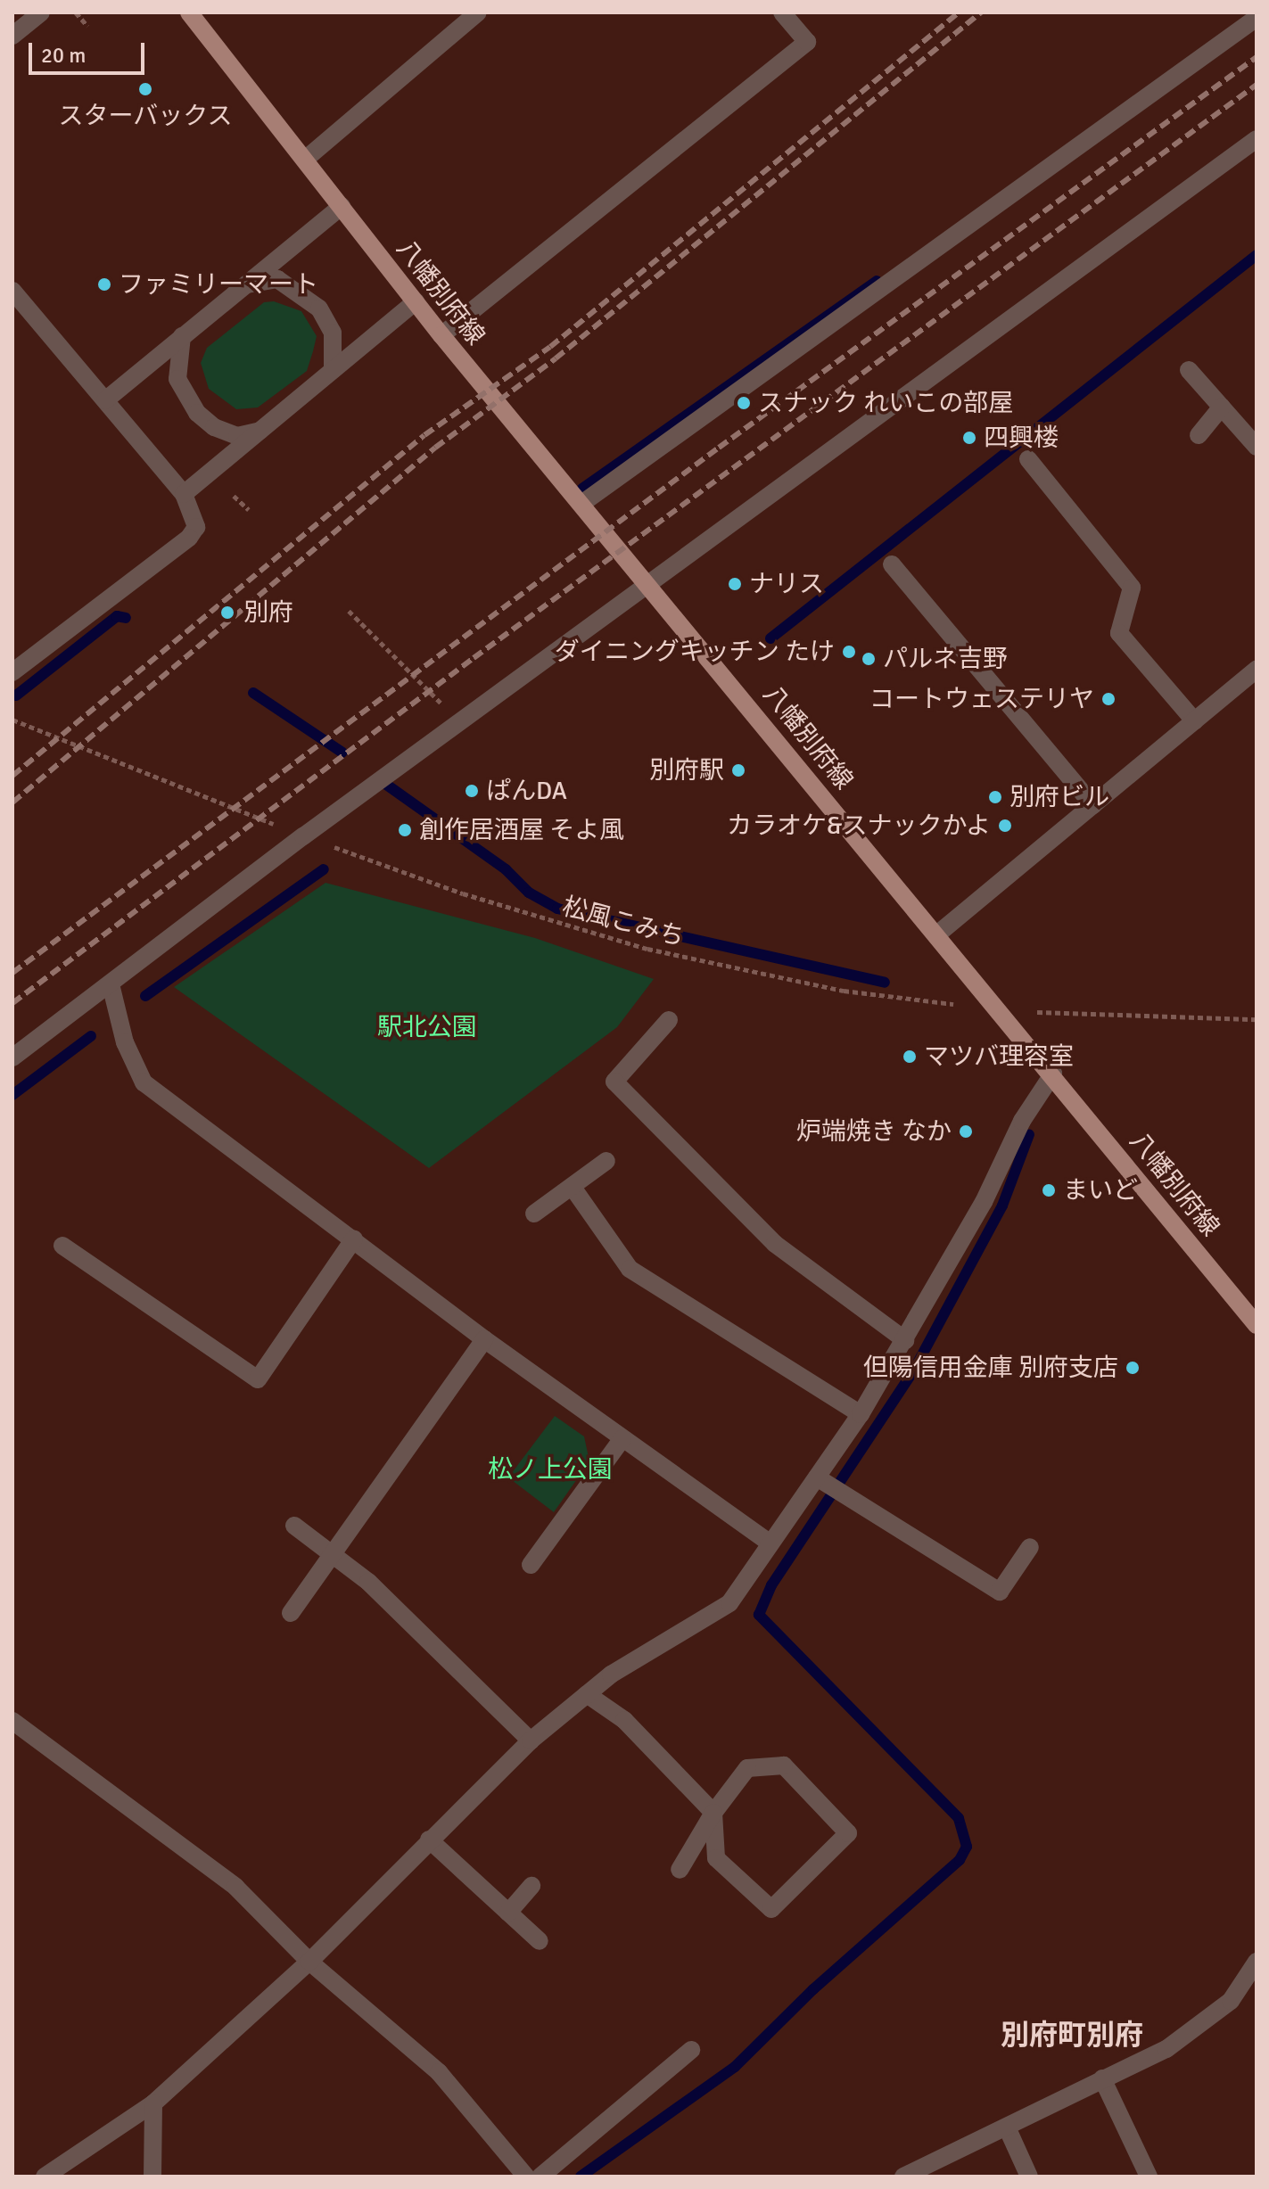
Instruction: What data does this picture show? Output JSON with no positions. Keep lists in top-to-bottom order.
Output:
{
  "streets": {
    "main road": ["八幡別府線"],
    "path": ["松風こみち"]
  },
  "crossings": [
    ["八幡別府線", "松風こみち"]
  ],
  "districts": ["別府町別府"],
  "parks": ["駅北公園", "松ノ上公園"],
  "places": [
    "スターバックス",
    "ファミリーマート",
    "スナック れいこの部屋",
    "四興楼",
    "ナリス",
    "別府",
    "ダイニングキッチン たけ",
    "パルネ吉野",
    "コートウェステリヤ",
    "別府駅",
    "ぱんDA",
    "別府ビル",
    "カラオケ&スナックかよ",
    "創作居酒屋 そよ風",
    "マツバ理容室",
    "炉端焼き なか",
    "まいど",
    "但陽信用金庫 別府支店"
  ],
  "scale_bar": "20 m"
}
